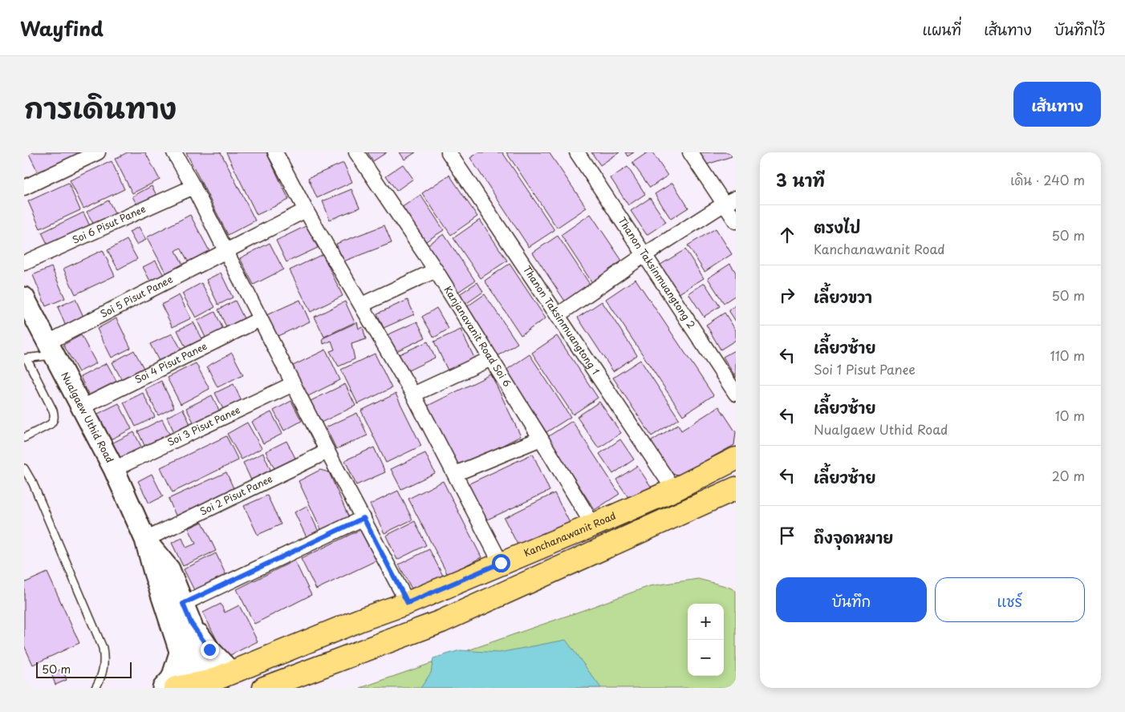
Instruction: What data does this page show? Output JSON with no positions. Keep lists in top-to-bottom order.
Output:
{
  "streets": {
    "main road": ["Kanchanawanit Road"],
    "street": [
      "Soi 6 Pisut Panee",
      "Thanon Taksinmuangtong 2",
      "Soi 5 Pisut Panee",
      "Thanon Taksinmuangtong 1",
      "Kanjanavanit Road Soi 6",
      "Soi 4 Pisut Panee",
      "Nualgaew Uthid Road",
      "Soi 3 Pisut Panee",
      "Soi 2 Pisut Panee"
    ]
  },
  "crossings": [
    ["Soi 5 Pisut Panee", "Nualgaew Uthid Road"],
    ["Thanon Taksinmuangtong 1", "Kanchanawanit Road"],
    ["Kanjanavanit Road Soi 6", "Kanchanawanit Road"],
    ["Soi 4 Pisut Panee", "Nualgaew Uthid Road"],
    ["Nualgaew Uthid Road", "Soi 3 Pisut Panee"],
    ["Nualgaew Uthid Road", "Soi 2 Pisut Panee"],
    ["Nualgaew Uthid Road", "Kanchanawanit Road"]
  ],
  "scale_bar": "50 m",
  "page": {
    "header": "Wayfind",
    "nav": ["แผนที่", "เส้นทาง", "บันทึกไว้"],
    "title": "การเดินทาง",
    "buttons": [
      "เส้นทาง",
      ["บันทึก", "แชร์"]
    ],
    "heading": ["3 นาที", "เดิน · 240 m"],
    "list": [
      ["ตรงไป", "Kanchanawanit Road", "50 m"],
      ["เลี้ยวขวา", "50 m"],
      ["เลี้ยวซ้าย", "Soi 1 Pisut Panee", "110 m"],
      ["เลี้ยวซ้าย", "Nualgaew Uthid Road", "10 m"],
      ["เลี้ยวซ้าย", "20 m"],
      "ถึงจุดหมาย"
    ],
    "map_buttons": ["+", "−"],
    "scale": "50 m"
  }
}
